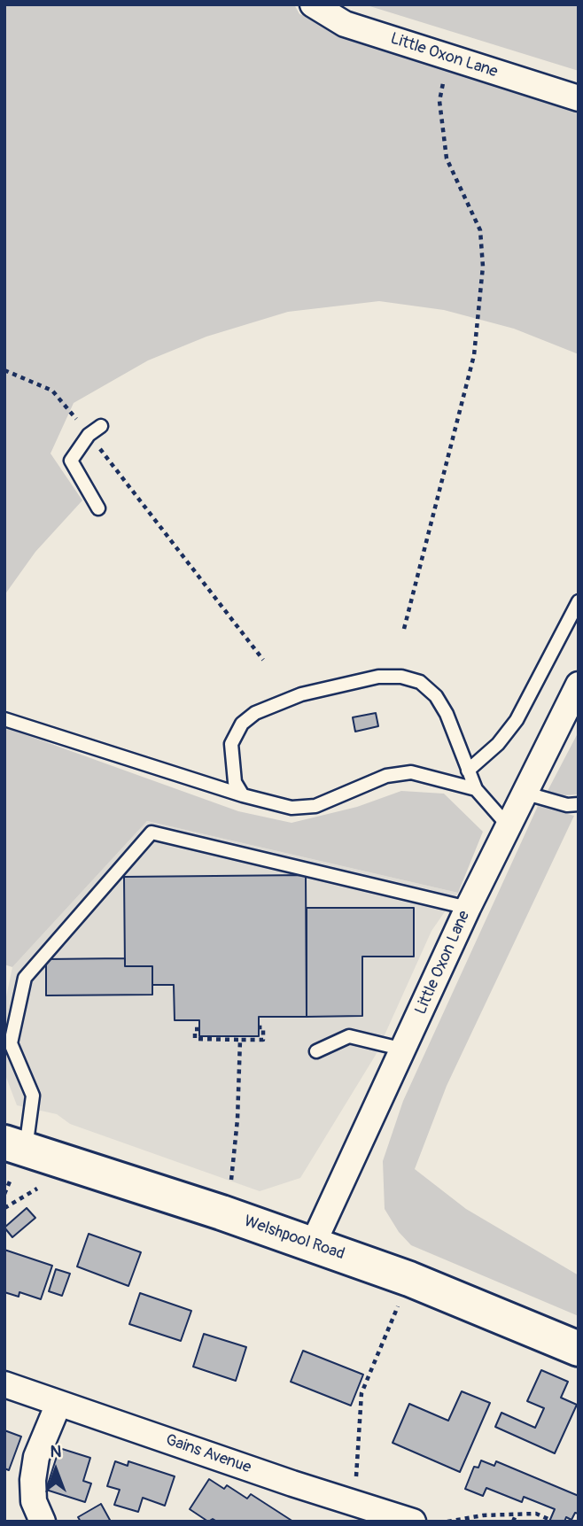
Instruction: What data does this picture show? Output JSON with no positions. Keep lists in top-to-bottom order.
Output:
{
  "streets": {
    "main road": ["Welshpool Road"],
    "street": ["Little Oxon Lane", "Gains Avenue"]
  },
  "crossings": [
    ["Little Oxon Lane", "Welshpool Road"]
  ],
  "north": "top"
}
